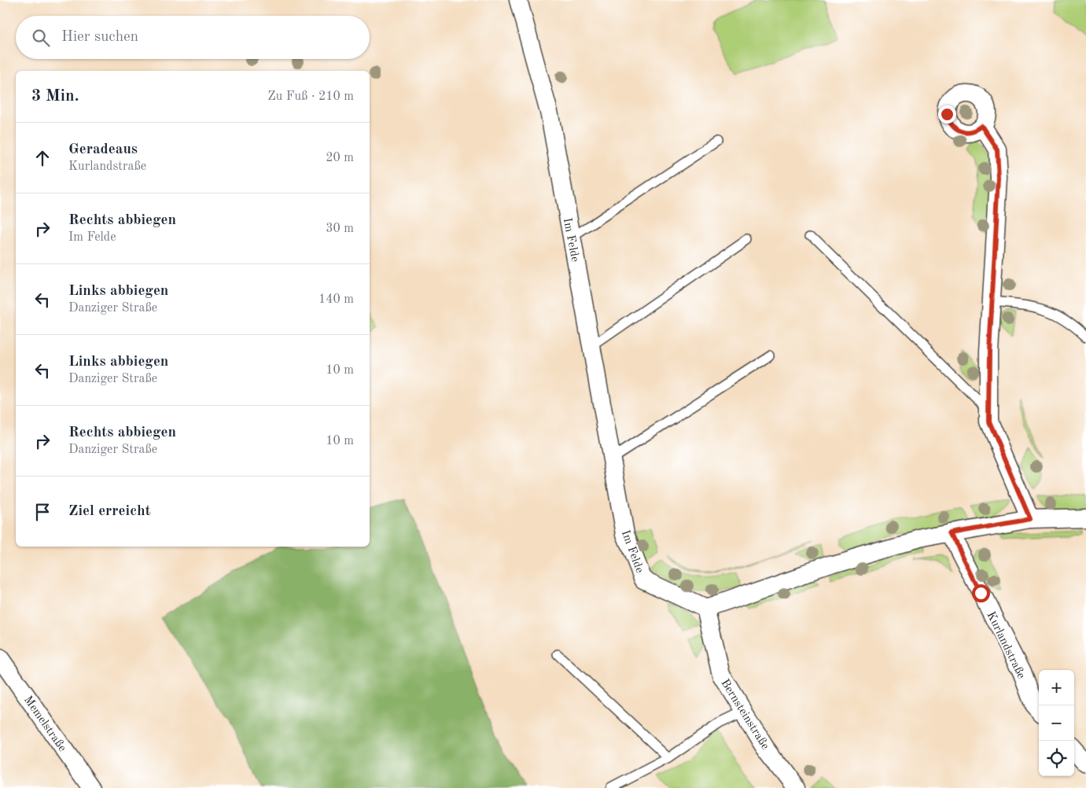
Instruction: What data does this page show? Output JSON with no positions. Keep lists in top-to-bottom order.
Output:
{
  "streets": {
    "street": [
      "Im Felde",
      "Kurlandstraße",
      "Bernsteinstraße",
      "Memelstraße"
    ]
  },
  "crossings": [
    ["Im Felde", "Bernsteinstraße"]
  ],
  "page": {
    "search": "Hier suchen",
    "heading": ["3 Min.", "Zu Fuß · 210 m"],
    "list": [
      ["Geradeaus", "Kurlandstraße", "20 m"],
      ["Rechts abbiegen", "Im Felde", "30 m"],
      ["Links abbiegen", "Danziger Straße", "140 m"],
      ["Links abbiegen", "Danziger Straße", "10 m"],
      ["Rechts abbiegen", "Danziger Straße", "10 m"],
      "Ziel erreicht"
    ],
    "map_buttons": ["+", "−"]
  }
}
